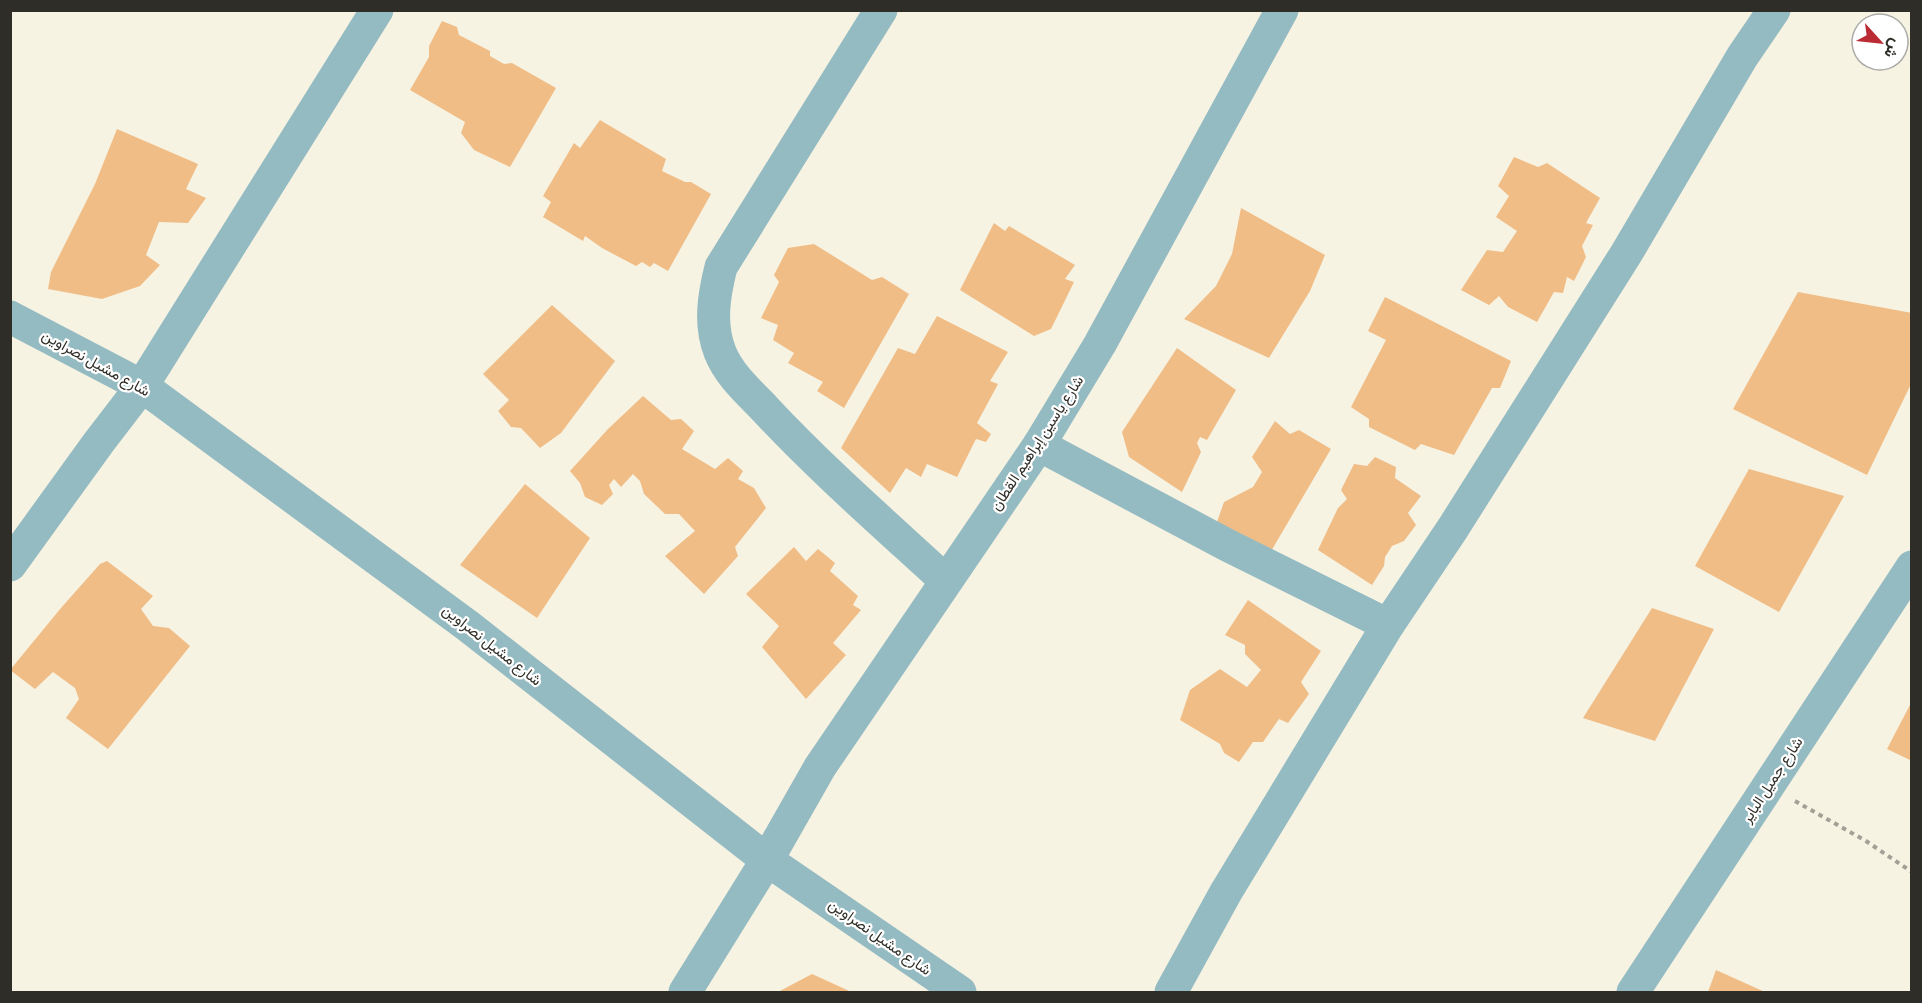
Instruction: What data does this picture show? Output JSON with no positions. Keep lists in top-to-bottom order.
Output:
{
  "streets": {
    "street": ["شارع مشيل نصراوين", "شارع ياسين إبراهيم القطان", "شارع جميل الباير"]
  },
  "crossings": [
    ["شارع مشيل نصراوين", "شارع ياسين إبراهيم القطان"]
  ],
  "north": "bottom right"
}
